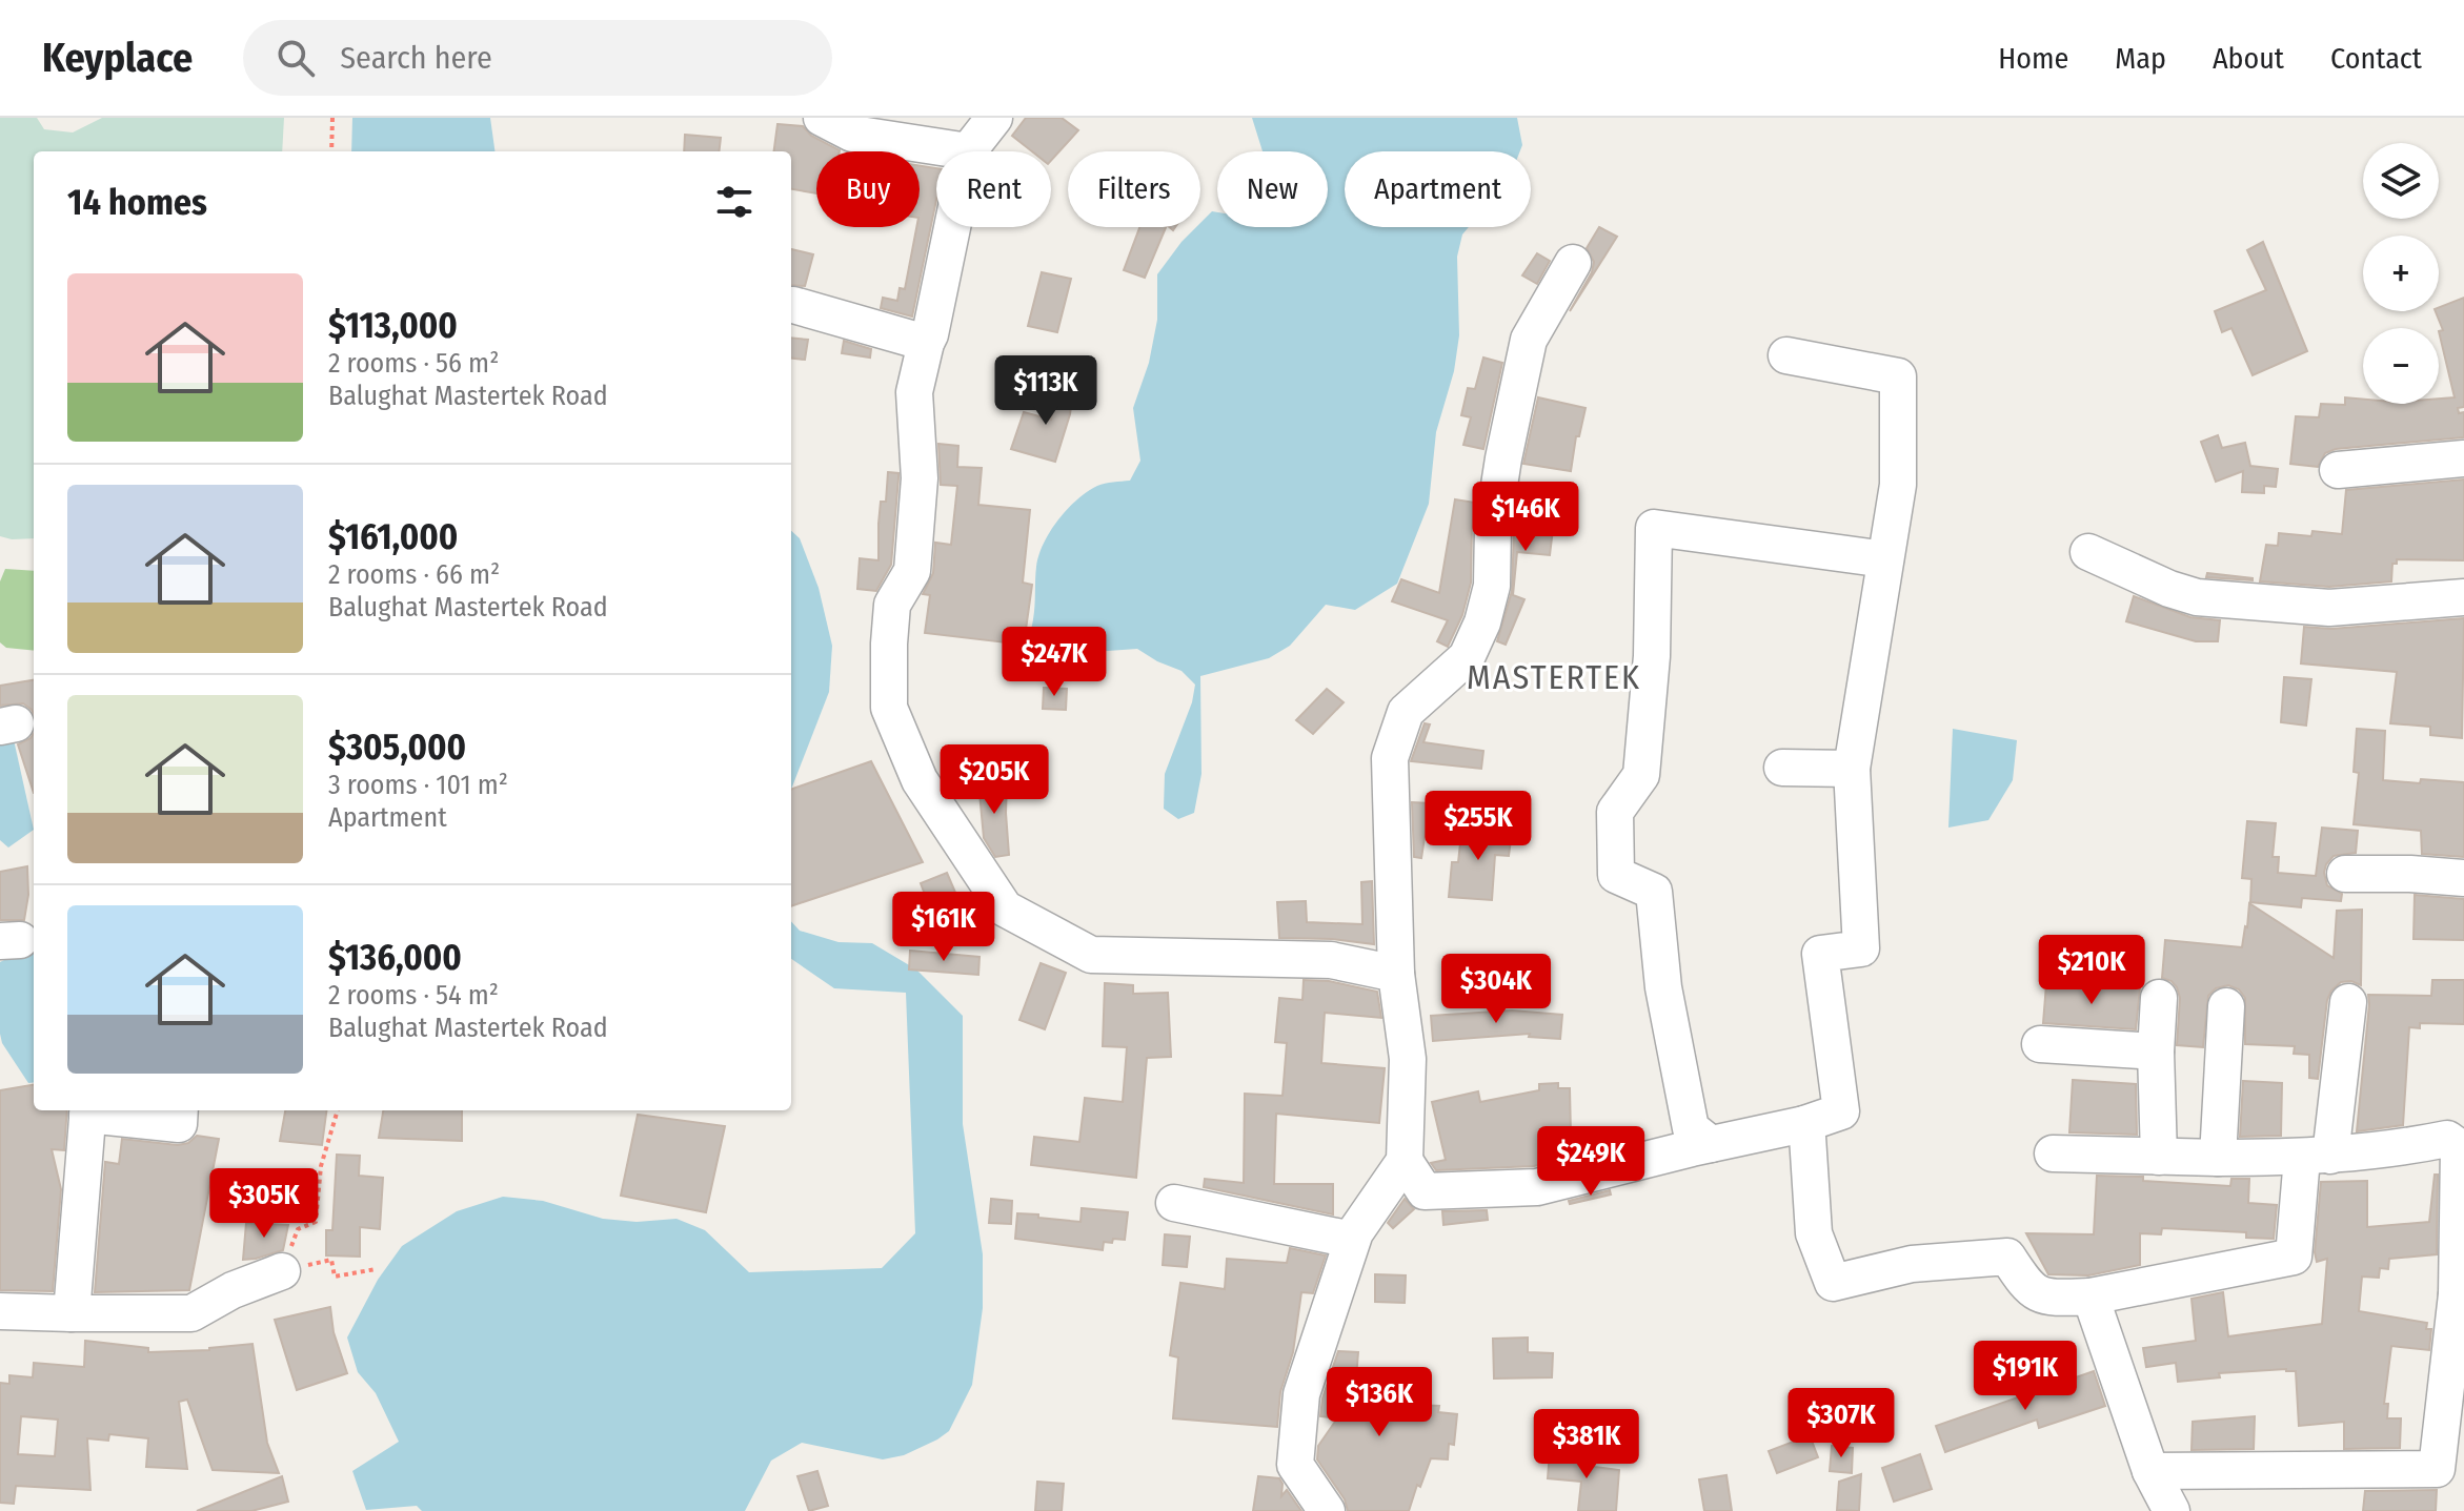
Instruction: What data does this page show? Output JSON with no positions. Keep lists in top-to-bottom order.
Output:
{
  "districts": ["MASTERTEK"],
  "page": {
    "header": "Keyplace",
    "search": "Search here",
    "nav": [
      "Home",
      "Map",
      "About",
      "Contact"
    ],
    "map_buttons": ["+", "−"],
    "chip": [
      "Buy",
      "Rent",
      "Filters",
      "New",
      "Apartment"
    ],
    "heading": "14 homes",
    "list": [
      {
        "name": "$113,000",
        "note": "2 rooms · 56 m² · Balughat Mastertek Road"
      },
      {
        "name": "$161,000",
        "note": "2 rooms · 66 m² · Balughat Mastertek Road"
      },
      {
        "name": "$305,000",
        "note": "3 rooms · 101 m² · Apartment"
      },
      {
        "name": "$136,000",
        "note": "2 rooms · 54 m² · Balughat Mastertek Road"
      }
    ],
    "price": [
      "$113K",
      "$146K",
      "$247K",
      "$205K",
      "$255K",
      "$161K",
      "$210K",
      "$304K",
      "$249K",
      "$305K",
      "$191K",
      "$136K",
      "$307K",
      "$381K"
    ]
  }
}
